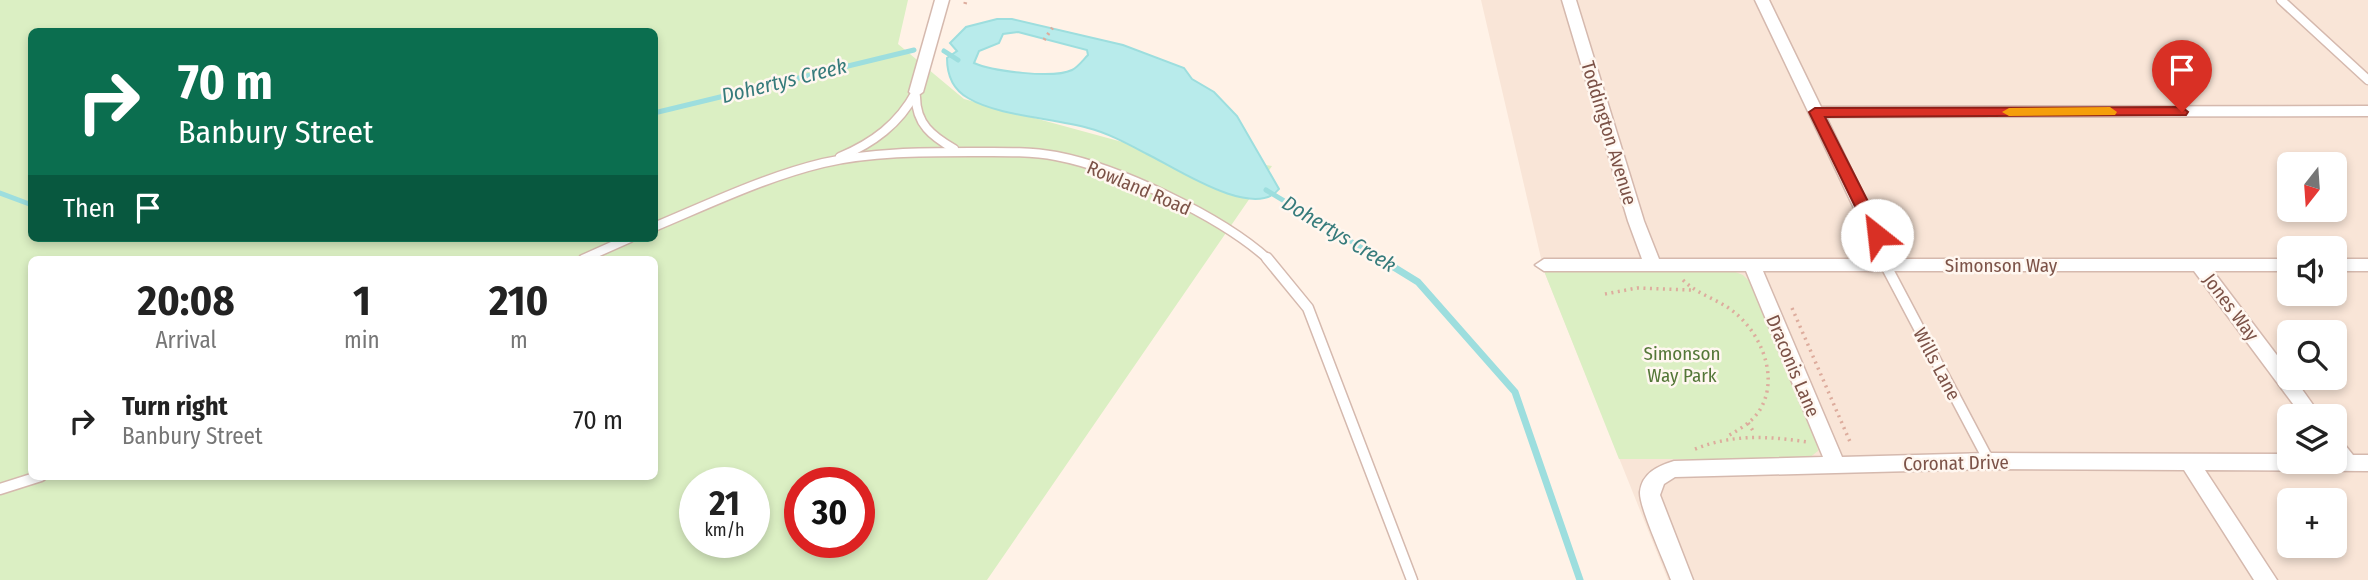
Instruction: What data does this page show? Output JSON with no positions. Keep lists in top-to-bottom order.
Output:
{
  "streets": {
    "street": [
      "Toddington Avenue",
      "Simonson Way",
      "Jones Way",
      "Draconis Lane",
      "Coronat Drive"
    ],
    "lane": ["Rowland Road", "Wills Lane"]
  },
  "crossings": [
    ["Toddington Avenue", "Simonson Way"],
    ["Simonson Way", "Jones Way"],
    ["Simonson Way", "Wills Lane"],
    ["Simonson Way", "Draconis Lane"],
    ["Wills Lane", "Coronat Drive"],
    ["Draconis Lane", "Coronat Drive"]
  ],
  "water": ["Dohertys Creek"],
  "parks": ["Simonson Way Park"],
  "north": "bottom",
  "page": {
    "turn": ["70 m", "Banbury Street"],
    "map_buttons": "+",
    "then": "Then",
    "eta": [
      "20:08",
      "Arrival",
      "1",
      "min",
      "210",
      "m"
    ],
    "list": [
      {
        "name": "Turn right",
        "note": "Banbury Street",
        "value": "70 m"
      }
    ],
    "speed": "21 km/h",
    "limit": "30"
  }
}
